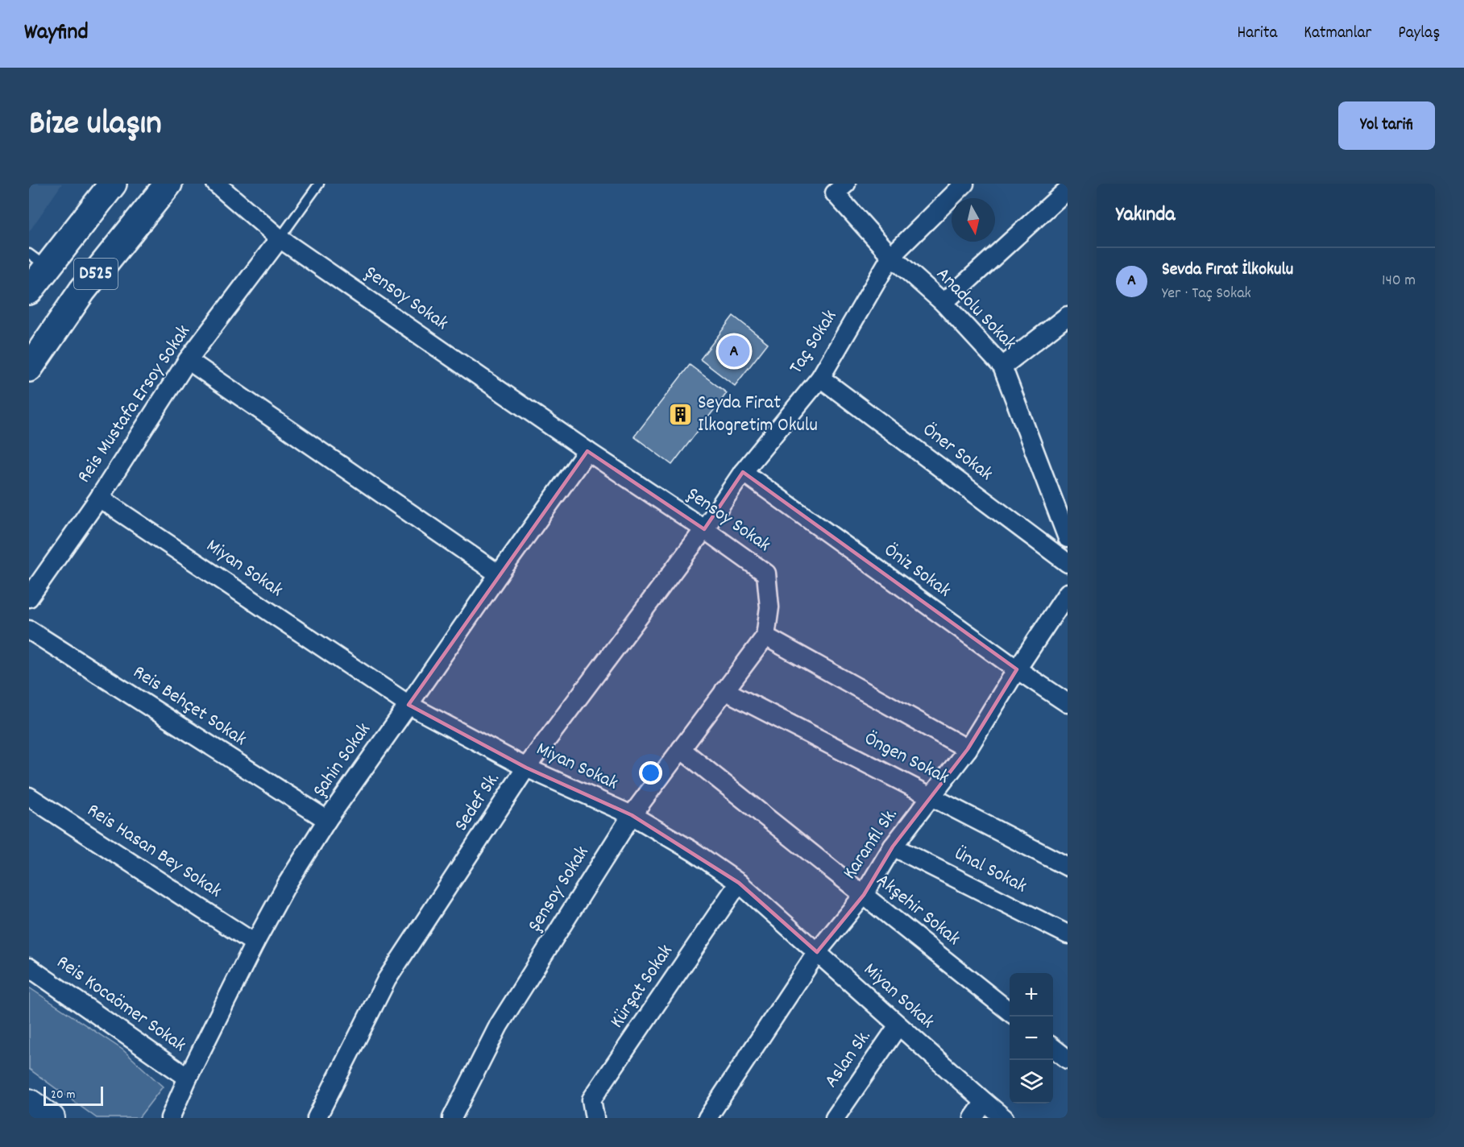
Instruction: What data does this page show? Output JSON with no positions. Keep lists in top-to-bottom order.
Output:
{
  "streets": {
    "highway": ["D525"],
    "street": [
      "Şensoy Sokak",
      "Anadolu Sokak",
      "Taç Sokak",
      "Reis Mustafa Ersoy Sokak",
      "Öner Sokak",
      "Miyan Sokak",
      "Öniz Sokak",
      "Reis Behçet Sokak",
      "Öngen Sokak",
      "Şahin Sokak",
      "Sedef Sk.",
      "Karanfil Sk.",
      "Reis Hasan Bey Sokak",
      "Ünal Sokak",
      "Akşehir Sokak",
      "Kürşat Sokak",
      "Reis Kocaömer Sokak",
      "Aslan Sk."
    ]
  },
  "crossings": [
    ["Şensoy Sokak", "Taç Sokak"],
    ["Şensoy Sokak", "Reis Mustafa Ersoy Sokak"],
    ["Şensoy Sokak", "Miyan Sokak"],
    ["Şensoy Sokak", "Öngen Sokak"],
    ["Şensoy Sokak", "Şahin Sokak"],
    ["Şensoy Sokak", "Sedef Sk."],
    ["Şensoy Sokak", "Akşehir Sokak"],
    ["Anadolu Sokak", "Taç Sokak"],
    ["Taç Sokak", "Öner Sokak"],
    ["Taç Sokak", "Öniz Sokak"],
    ["Taç Sokak", "Sedef Sk."],
    ["Reis Mustafa Ersoy Sokak", "Miyan Sokak"],
    ["Miyan Sokak", "Şahin Sokak"],
    ["Miyan Sokak", "Sedef Sk."],
    ["Miyan Sokak", "Karanfil Sk."],
    ["Miyan Sokak", "Kürşat Sokak"],
    ["Miyan Sokak", "Aslan Sk."],
    ["Öniz Sokak", "Karanfil Sk."],
    ["Reis Behçet Sokak", "Şahin Sokak"],
    ["Öngen Sokak", "Karanfil Sk."],
    ["Şahin Sokak", "Reis Hasan Bey Sokak"],
    ["Şahin Sokak", "Reis Kocaömer Sokak"],
    ["Karanfil Sk.", "Ünal Sokak"],
    ["Karanfil Sk.", "Akşehir Sokak"]
  ],
  "places": {
    "building": ["Seyda Firat Ilkogretim Okulu"]
  },
  "scale_bar": "20 m",
  "north": "bottom",
  "page": {
    "header": "Wayfind",
    "nav": ["Harita", "Katmanlar", "Paylaş"],
    "title": "Bize ulaşın",
    "buttons": "Yol tarifi",
    "heading": "Yakında",
    "list": [
      {
        "mark": "A",
        "name": "Sevda Fırat İlkokulu",
        "note": "Yer · Taç Sokak",
        "value": "140 m"
      }
    ],
    "pins": "A",
    "map_buttons": ["+", "−"],
    "scale": "20 m"
  }
}
